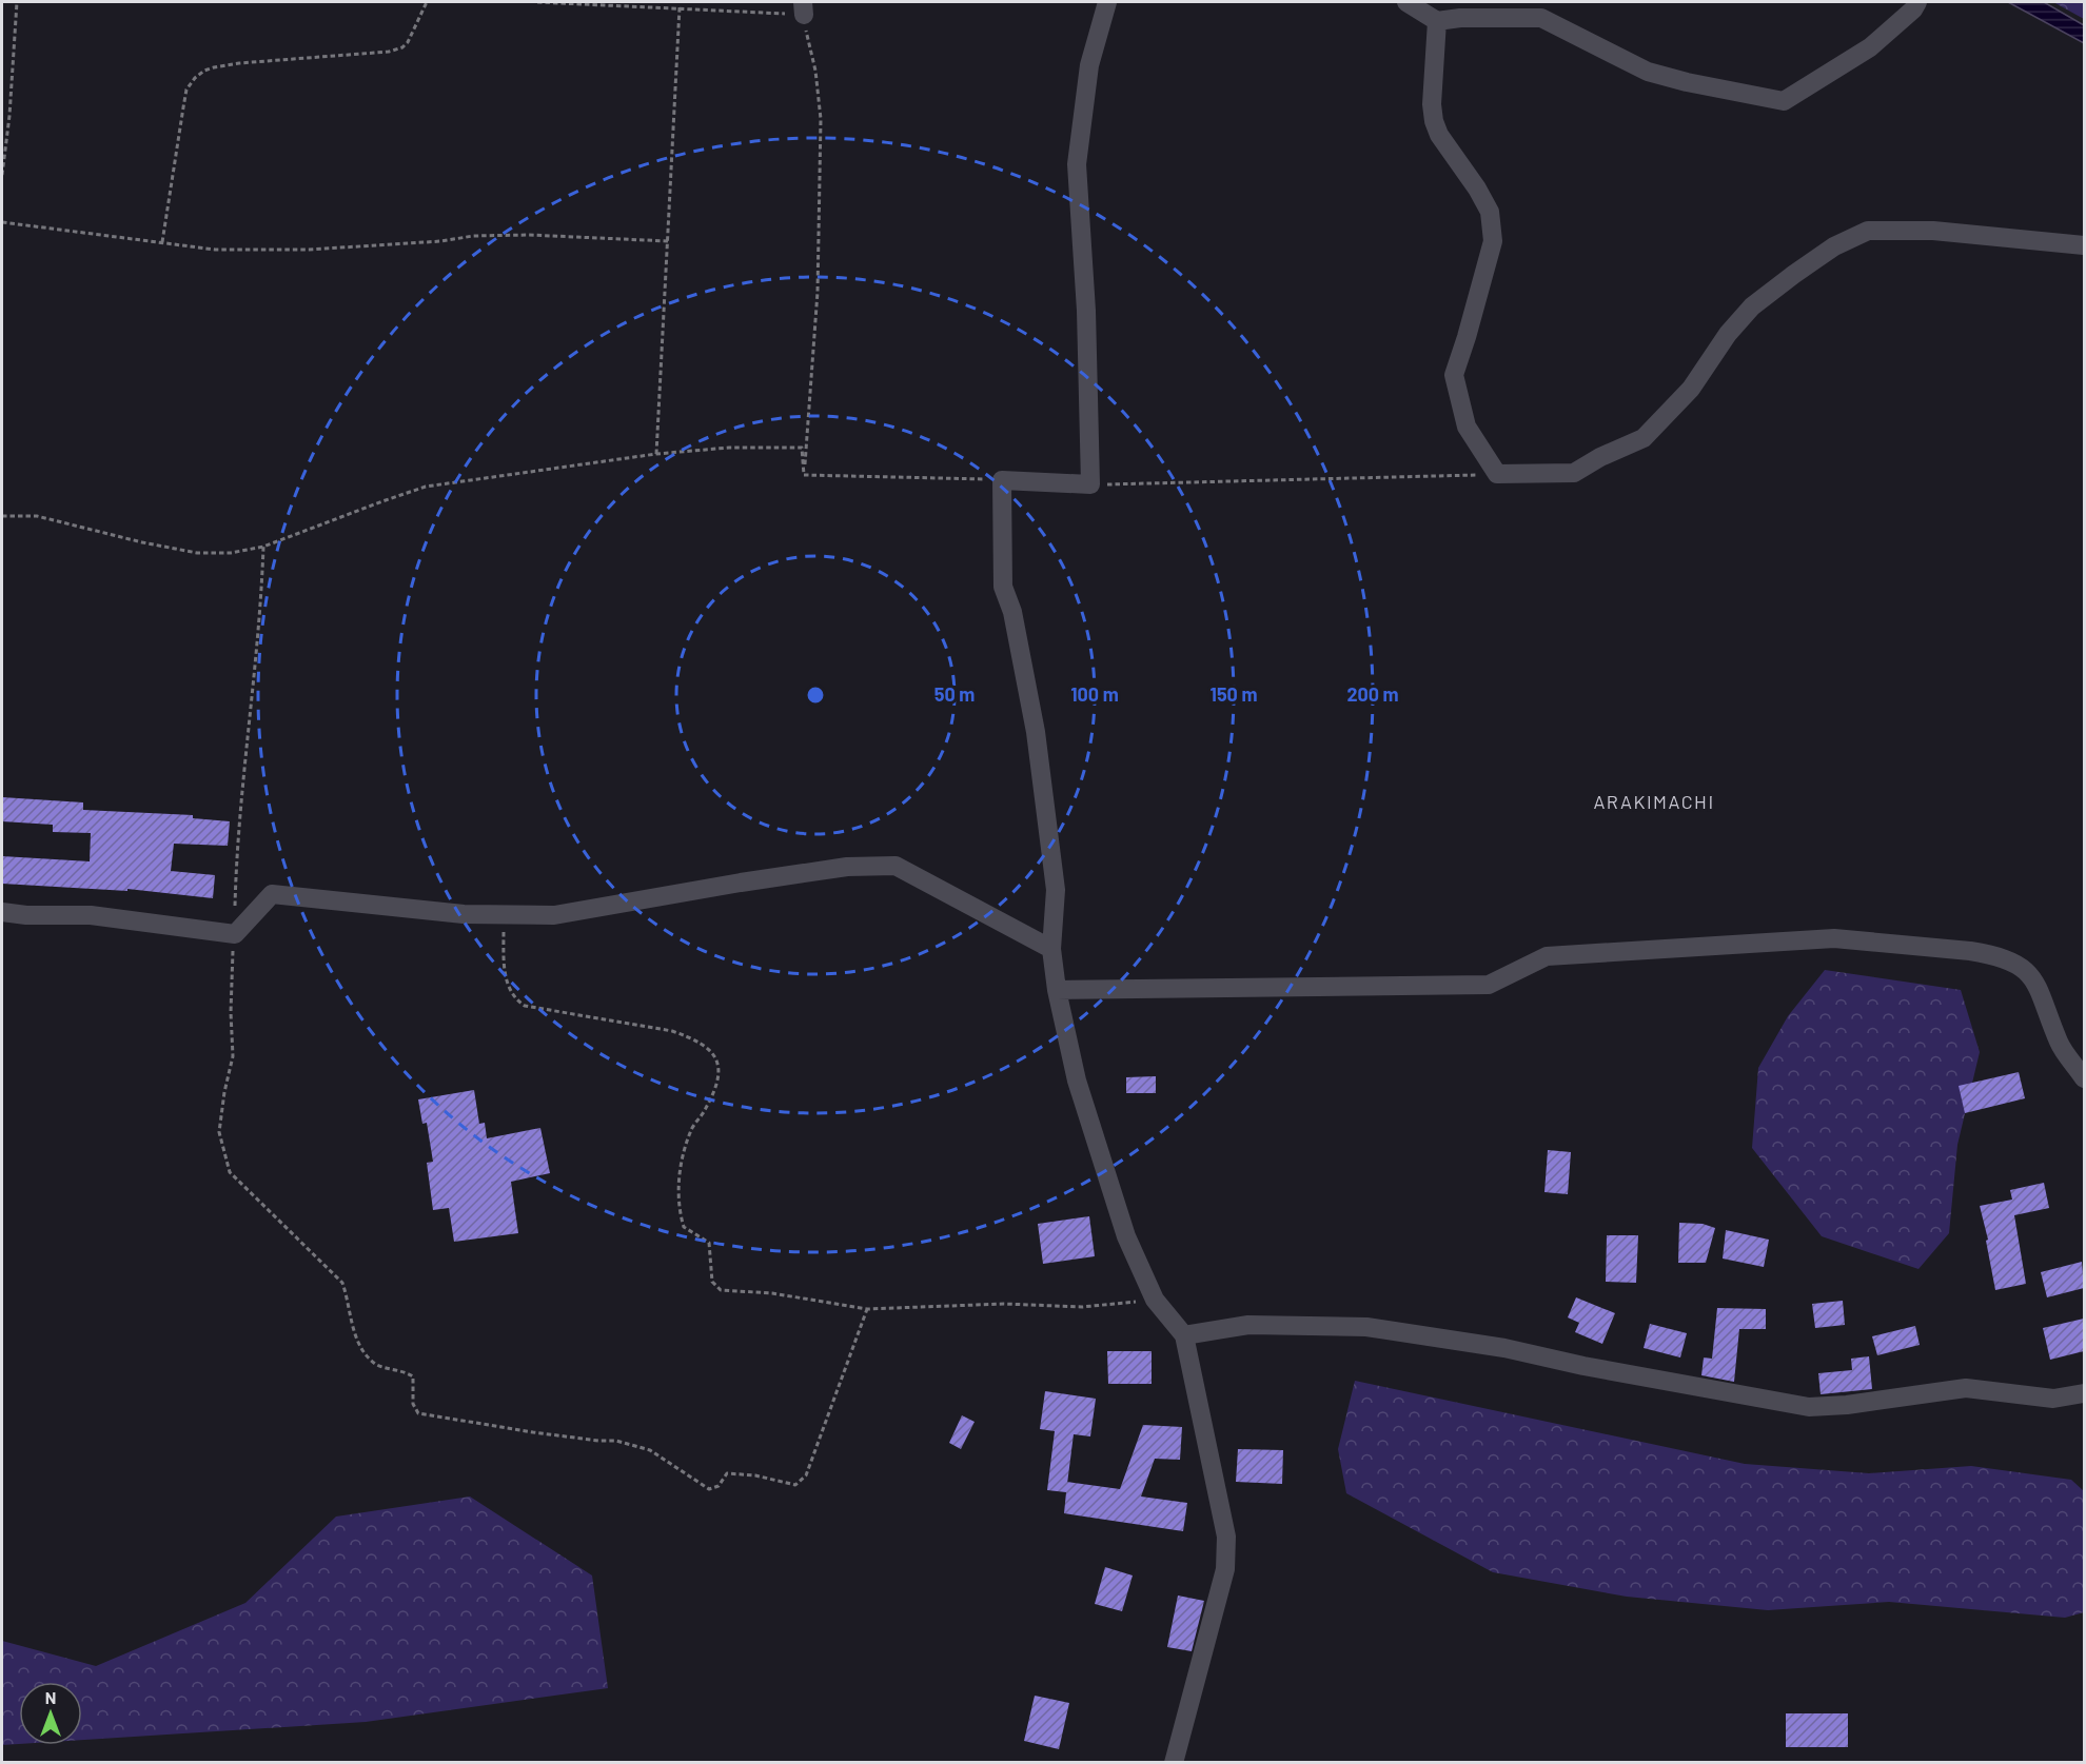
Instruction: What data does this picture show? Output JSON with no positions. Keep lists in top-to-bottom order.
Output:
{
  "districts": ["ARAKIMACHI"],
  "north": "top",
  "rings": [
    "50 m",
    "100 m",
    "150 m",
    "200 m"
  ]
}
